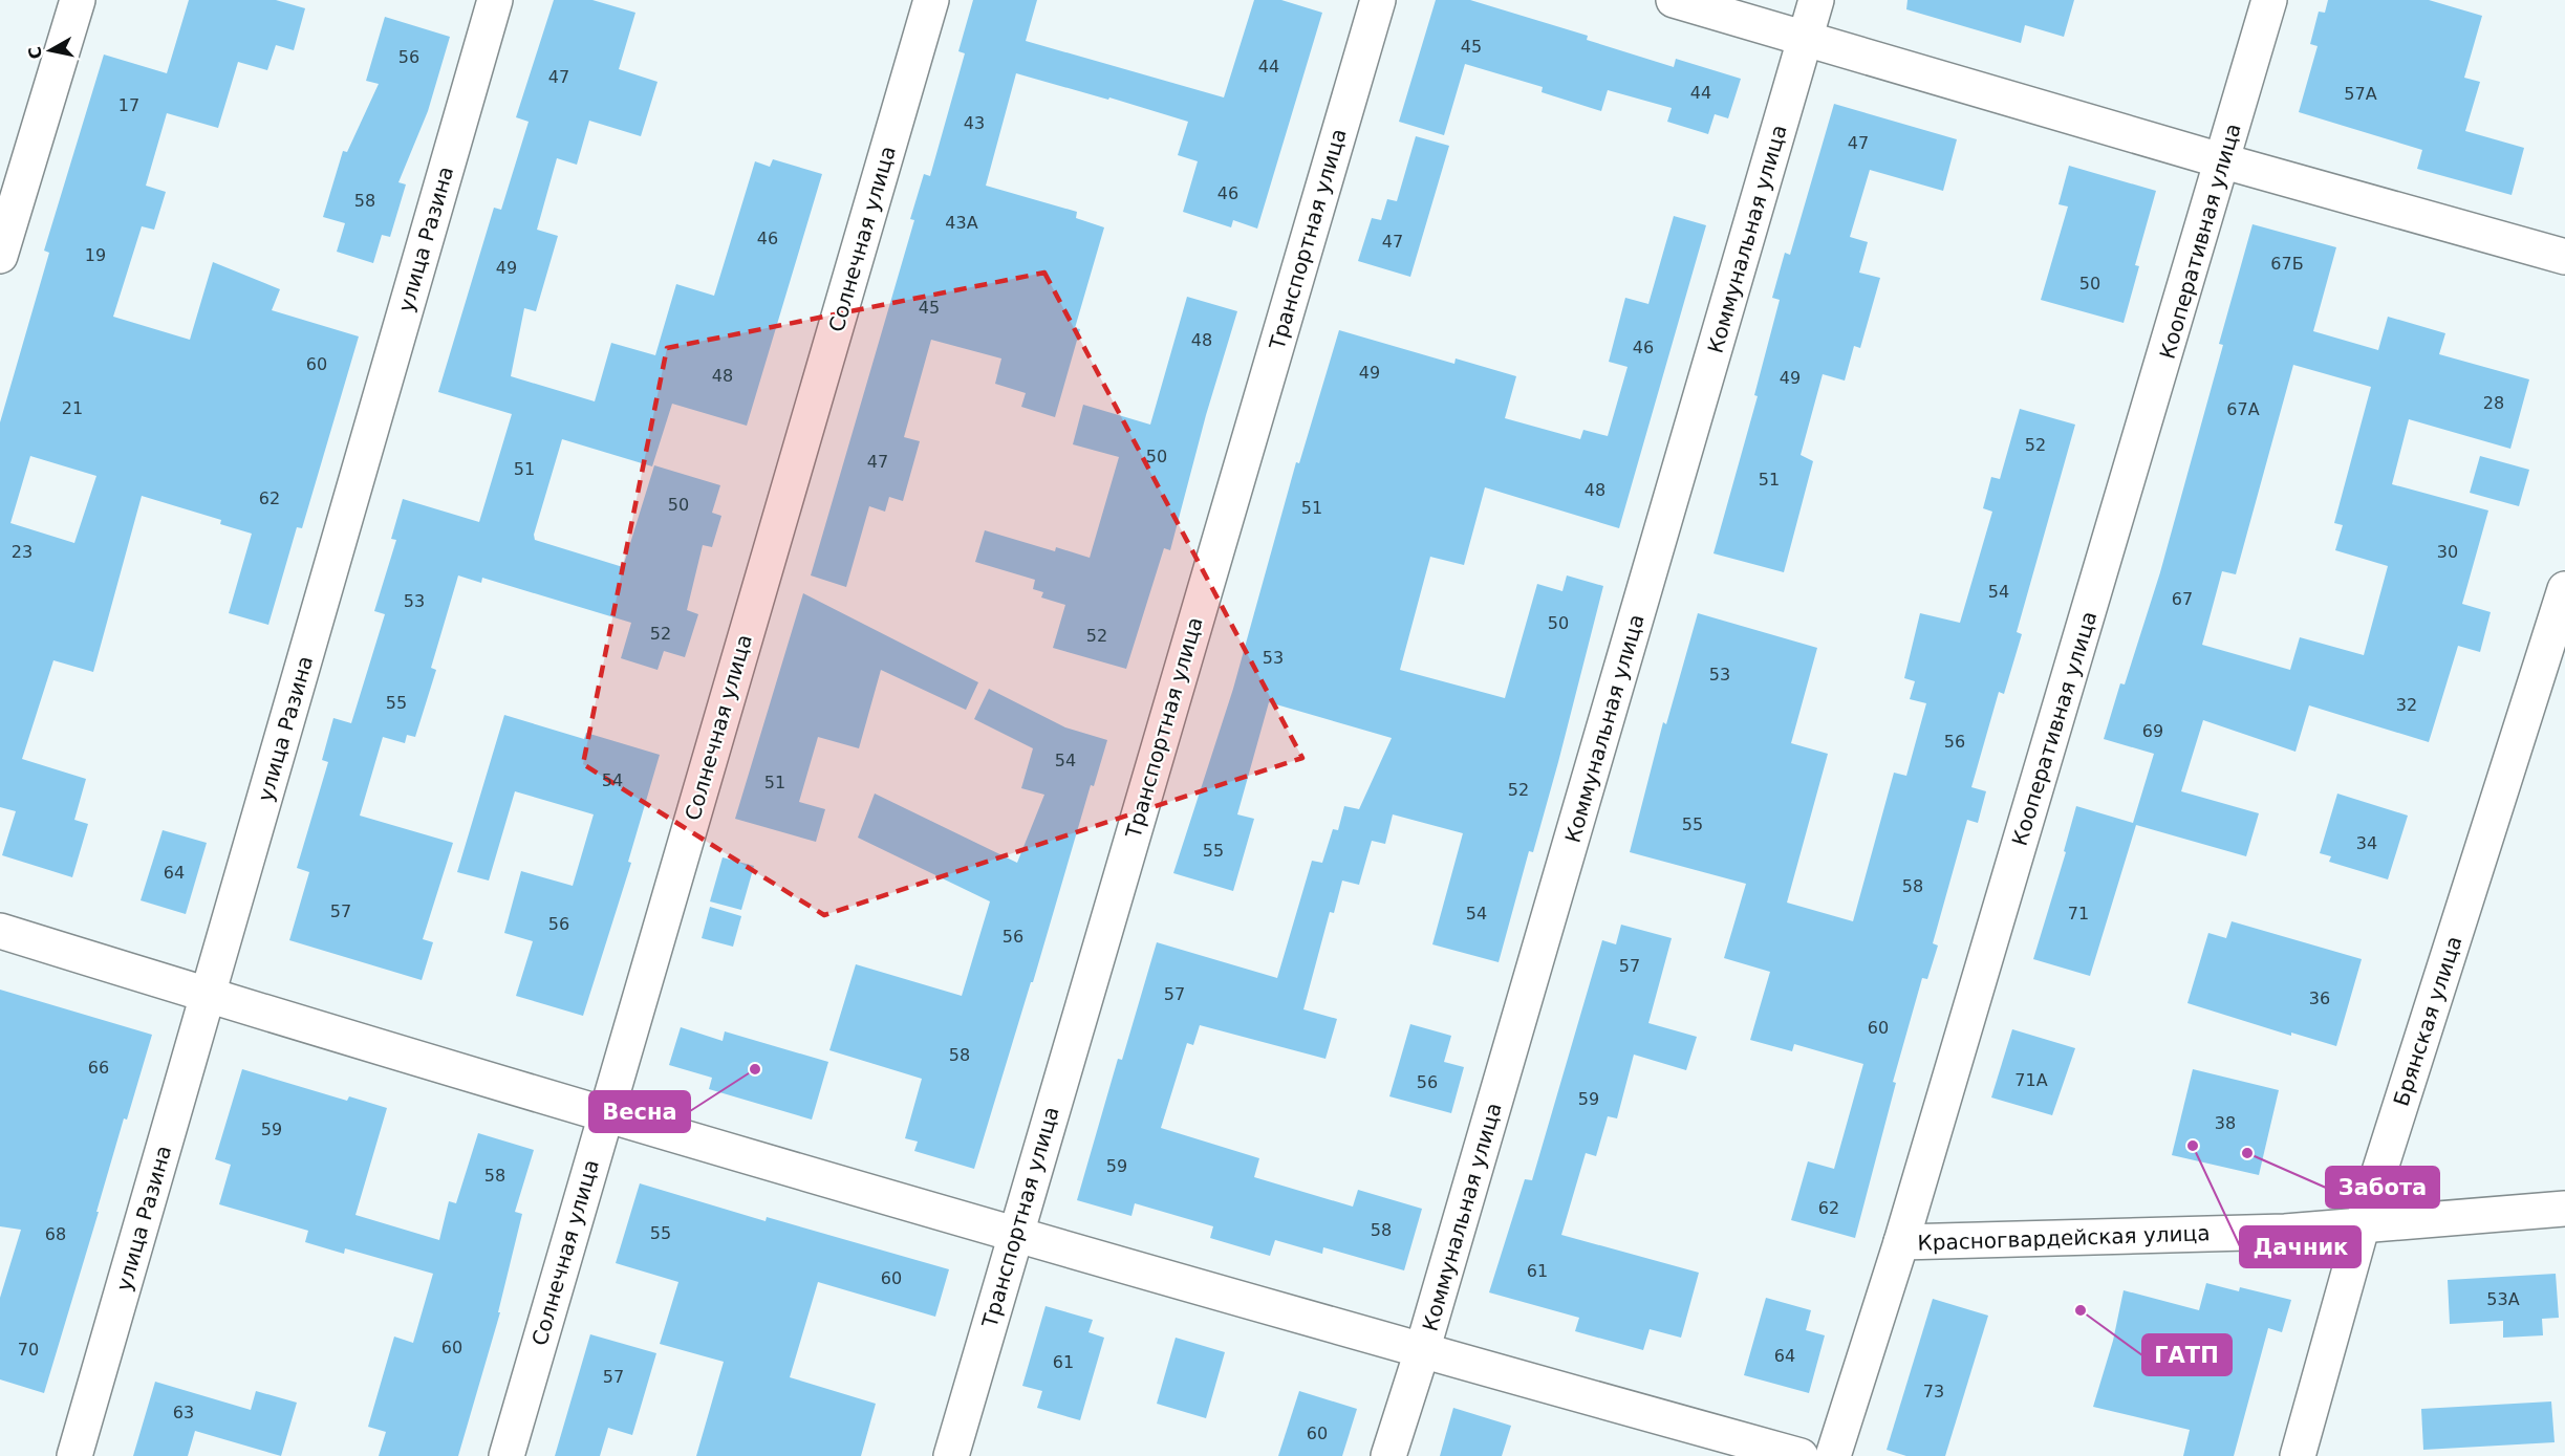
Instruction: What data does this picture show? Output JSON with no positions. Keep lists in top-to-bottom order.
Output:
{
  "streets": {
    "street": [
      "улица Разина",
      "Солнечная улица",
      "Транспортная улица",
      "Коммунальная улица",
      "Кооперативная улица",
      "Брянская улица",
      "Красногвардейская улица"
    ]
  },
  "crossings": [
    ["Кооперативная улица", "Красногвардейская улица"],
    ["Брянская улица", "Красногвардейская улица"]
  ],
  "places": [
    "Весна",
    "Дачник",
    "Забота",
    "ГАТП"
  ],
  "house_numbers": [
    "45",
    "56",
    "44",
    "47",
    "44",
    "57А",
    "17",
    "43",
    "47",
    "46",
    "58",
    "43А",
    "46",
    "47",
    "19",
    "67Б",
    "49",
    "50",
    "45",
    "48",
    "46",
    "60",
    "49",
    "48",
    "49",
    "28",
    "21",
    "67А",
    "52",
    "50",
    "47",
    "51",
    "51",
    "48",
    "62",
    "50",
    "51",
    "23",
    "30",
    "54",
    "67",
    "53",
    "50",
    "52",
    "52",
    "53",
    "53",
    "55",
    "32",
    "69",
    "56",
    "54",
    "54",
    "51",
    "52",
    "55",
    "34",
    "55",
    "64",
    "58",
    "57",
    "54",
    "71",
    "56",
    "56",
    "57",
    "57",
    "36",
    "60",
    "58",
    "66",
    "71А",
    "56",
    "59",
    "38",
    "59",
    "59",
    "58",
    "62",
    "58",
    "55",
    "68",
    "61",
    "60",
    "53А",
    "60",
    "70",
    "64",
    "61",
    "57",
    "73",
    "63",
    "60"
  ],
  "north": "left"
}
